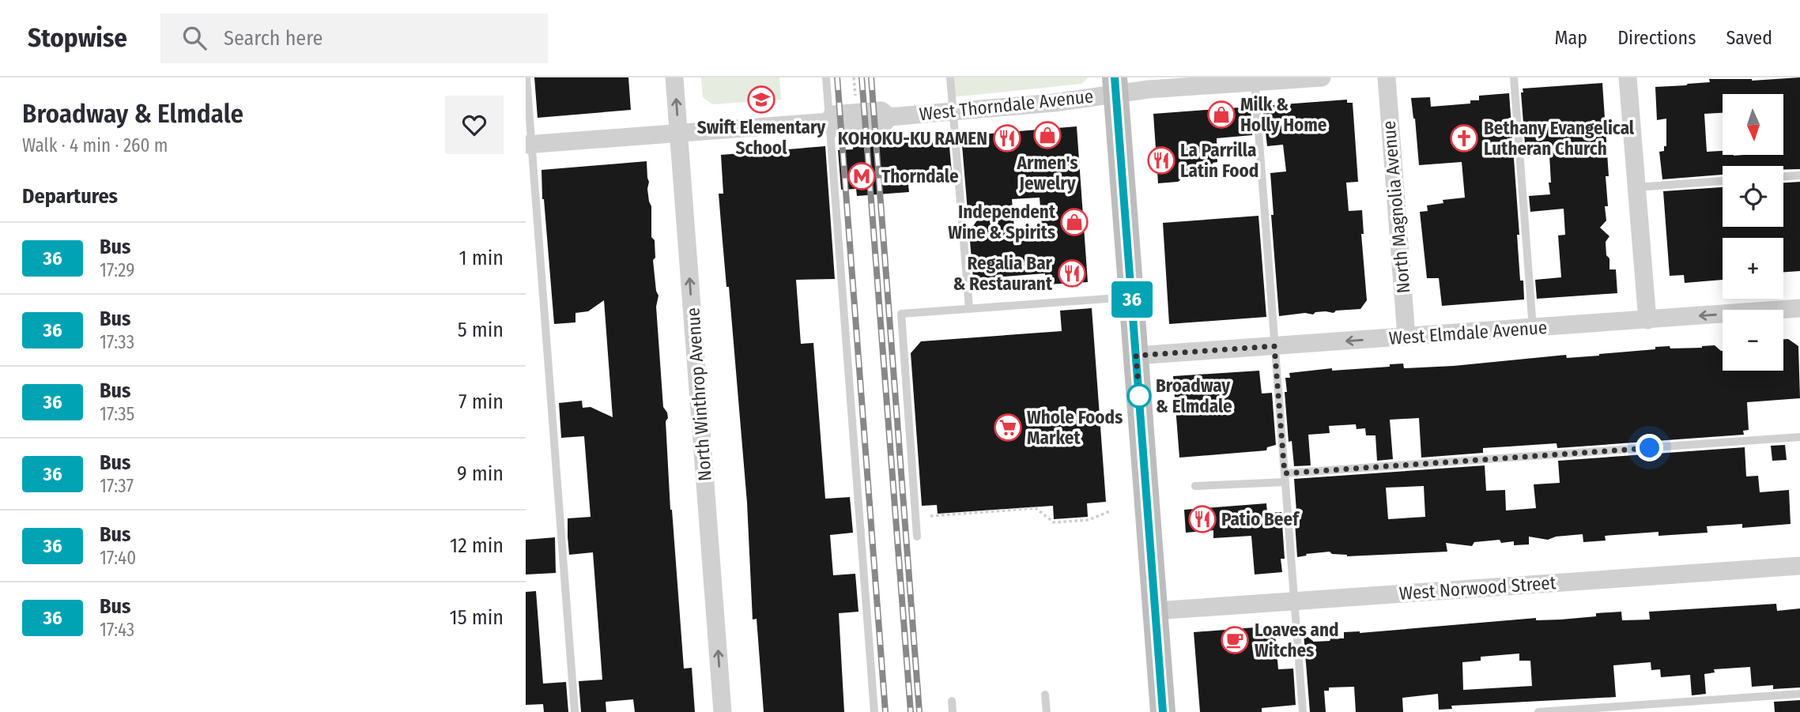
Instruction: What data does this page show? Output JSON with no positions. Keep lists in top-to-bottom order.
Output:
{
  "streets": {
    "street": [
      "West Thorndale Avenue",
      "North Magnolia Avenue",
      "West Elmdale Avenue",
      "North Winthrop Avenue",
      "West Norwood Street"
    ]
  },
  "crossings": [
    ["West Thorndale Avenue", "North Winthrop Avenue"],
    ["North Magnolia Avenue", "West Elmdale Avenue"]
  ],
  "one_way": ["West Elmdale Avenue", "North Winthrop Avenue"],
  "places": {
    "school or university": ["Swift Elementary School"],
    "shop": ["Milk & Holly Home", "Armen's Jewelry", "Independent Wine & Spirits"],
    "restaurant": [
      "KOHOKU-KU RAMEN",
      "La Parrilla Latin Food",
      "Regalia Bar & Restaurant",
      "Patio Beef"
    ],
    "church": ["Bethany Evangelical Lutheran Church"],
    "metro station": ["Thorndale"],
    "other": ["Broadway & Elmdale"],
    "supermarket": ["Whole Foods Market"],
    "cafe": ["Loaves and Witches"]
  },
  "lines": ["bus line 36"],
  "north": "bottom",
  "page": {
    "header": "Stopwise",
    "search": "Search here",
    "nav": ["Map", "Directions", "Saved"],
    "heading": [
      ["Broadway & Elmdale", "Walk · 4 min · 260 m"],
      "Departures"
    ],
    "on_map": "36",
    "map_buttons": ["+", "−"],
    "list": [
      {
        "mark": "36",
        "name": "Bus",
        "note": "17:29",
        "value": "1 min"
      },
      {
        "mark": "36",
        "name": "Bus",
        "note": "17:33",
        "value": "5 min"
      },
      {
        "mark": "36",
        "name": "Bus",
        "note": "17:35",
        "value": "7 min"
      },
      {
        "mark": "36",
        "name": "Bus",
        "note": "17:37",
        "value": "9 min"
      },
      {
        "mark": "36",
        "name": "Bus",
        "note": "17:40",
        "value": "12 min"
      },
      {
        "mark": "36",
        "name": "Bus",
        "note": "17:43",
        "value": "15 min"
      }
    ]
  }
}
